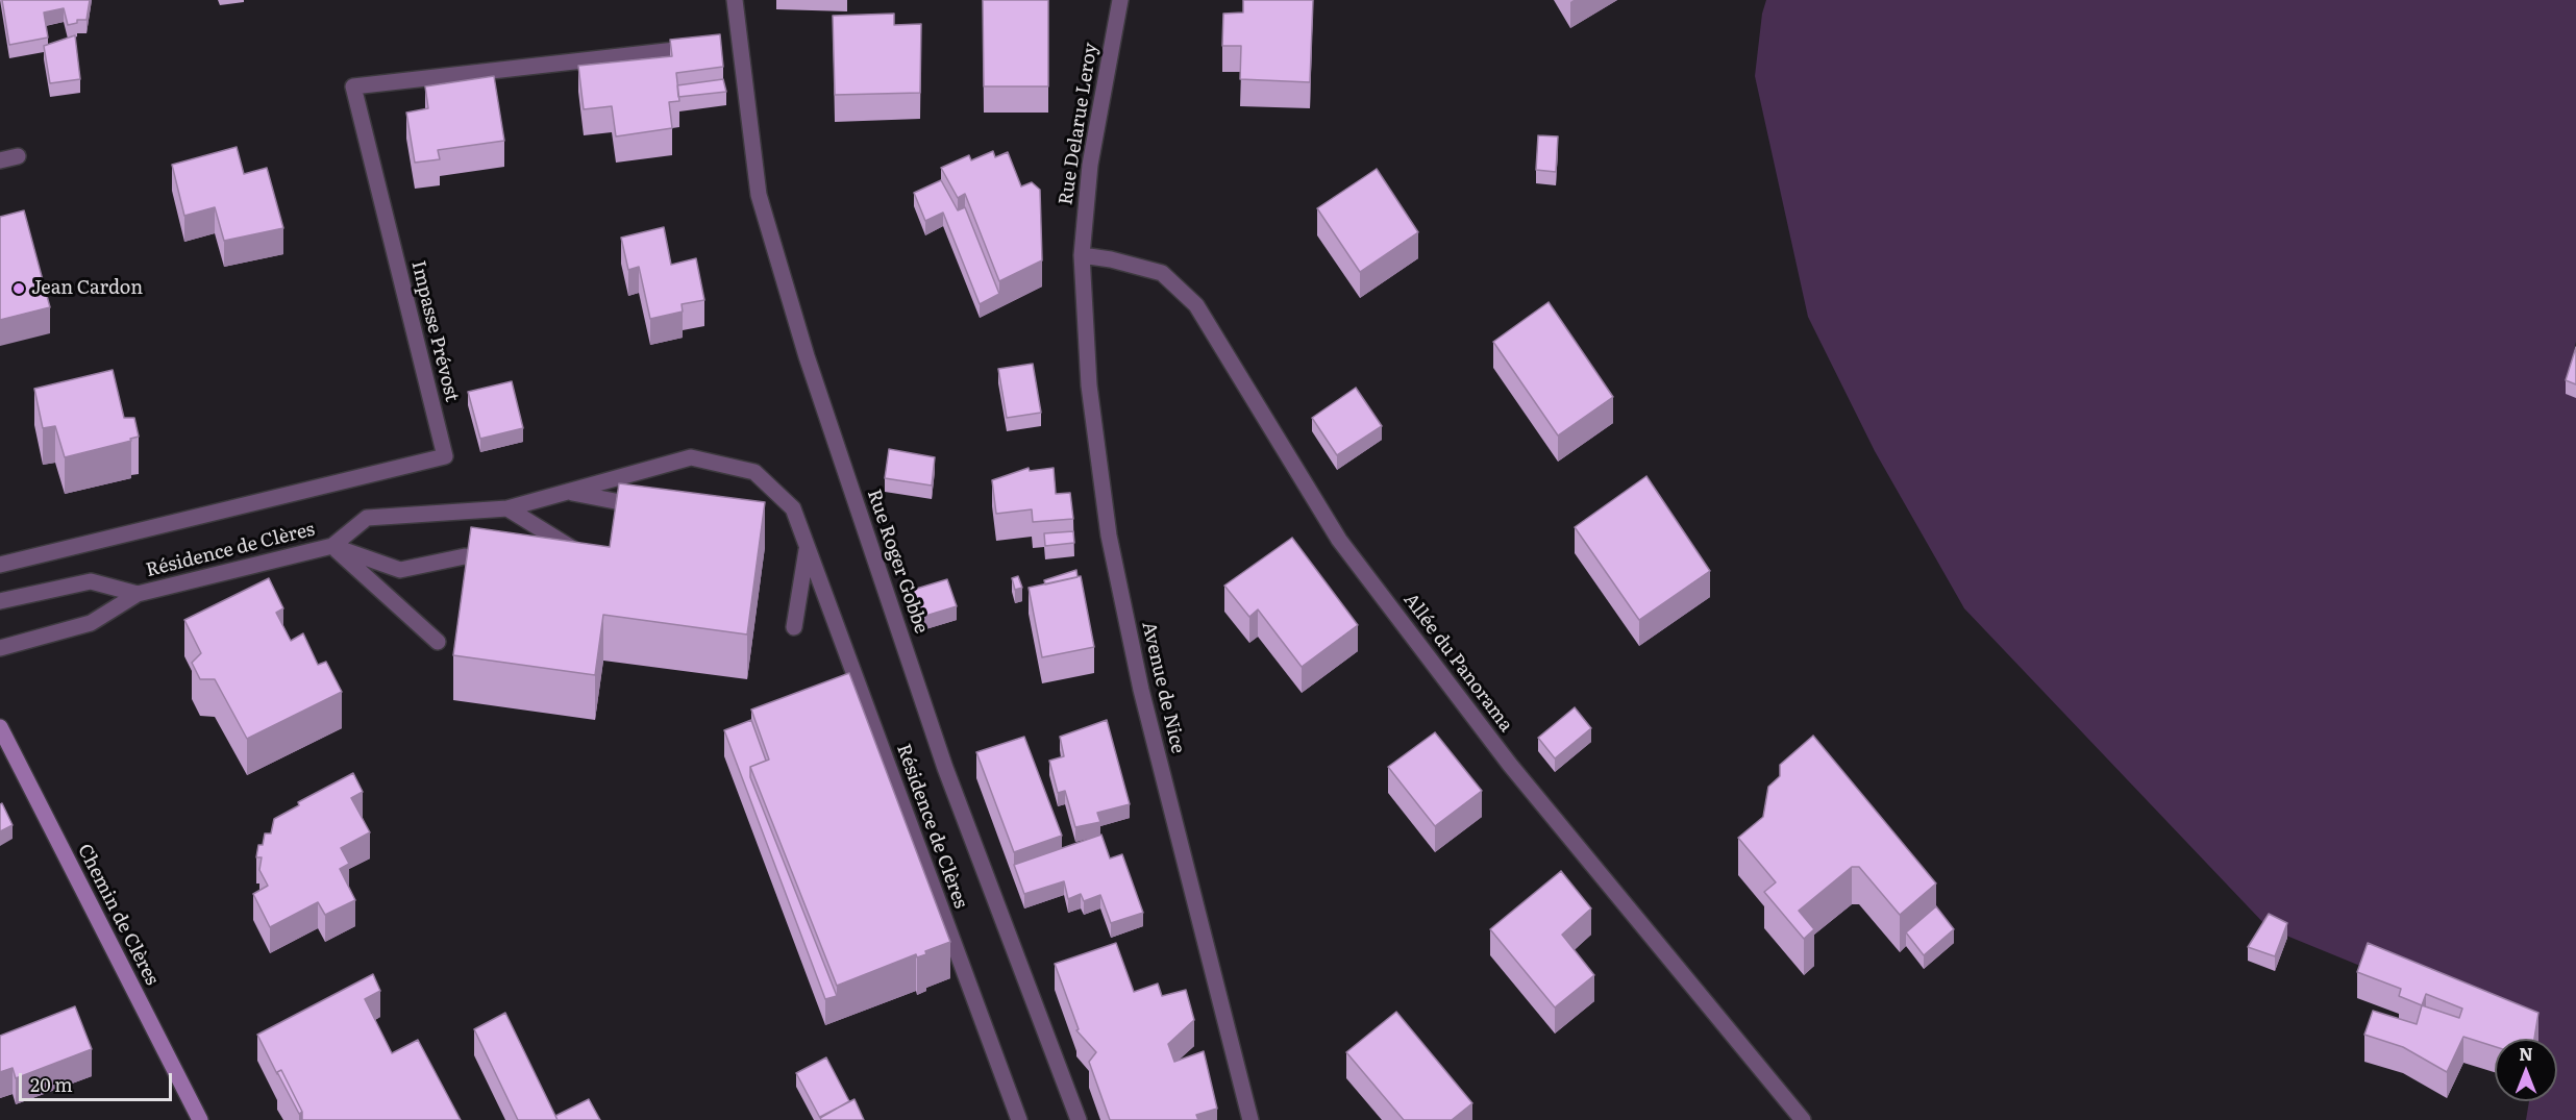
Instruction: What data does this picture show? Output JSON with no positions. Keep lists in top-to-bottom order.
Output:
{
  "streets": {
    "street": [
      "Rue Delarue Leroy",
      "Impasse Prévost",
      "Résidence de Clères",
      "Rue Roger Gobbe",
      "Allée du Panorama",
      "Avenue de Nice",
      "Chemin de Clères"
    ]
  },
  "crossings": [
    ["Rue Delarue Leroy", "Allée du Panorama"],
    ["Rue Delarue Leroy", "Avenue de Nice"],
    ["Allée du Panorama", "Avenue de Nice"]
  ],
  "places": ["Jean Cardon"],
  "scale_bar": "20 m",
  "north": "top"
}
